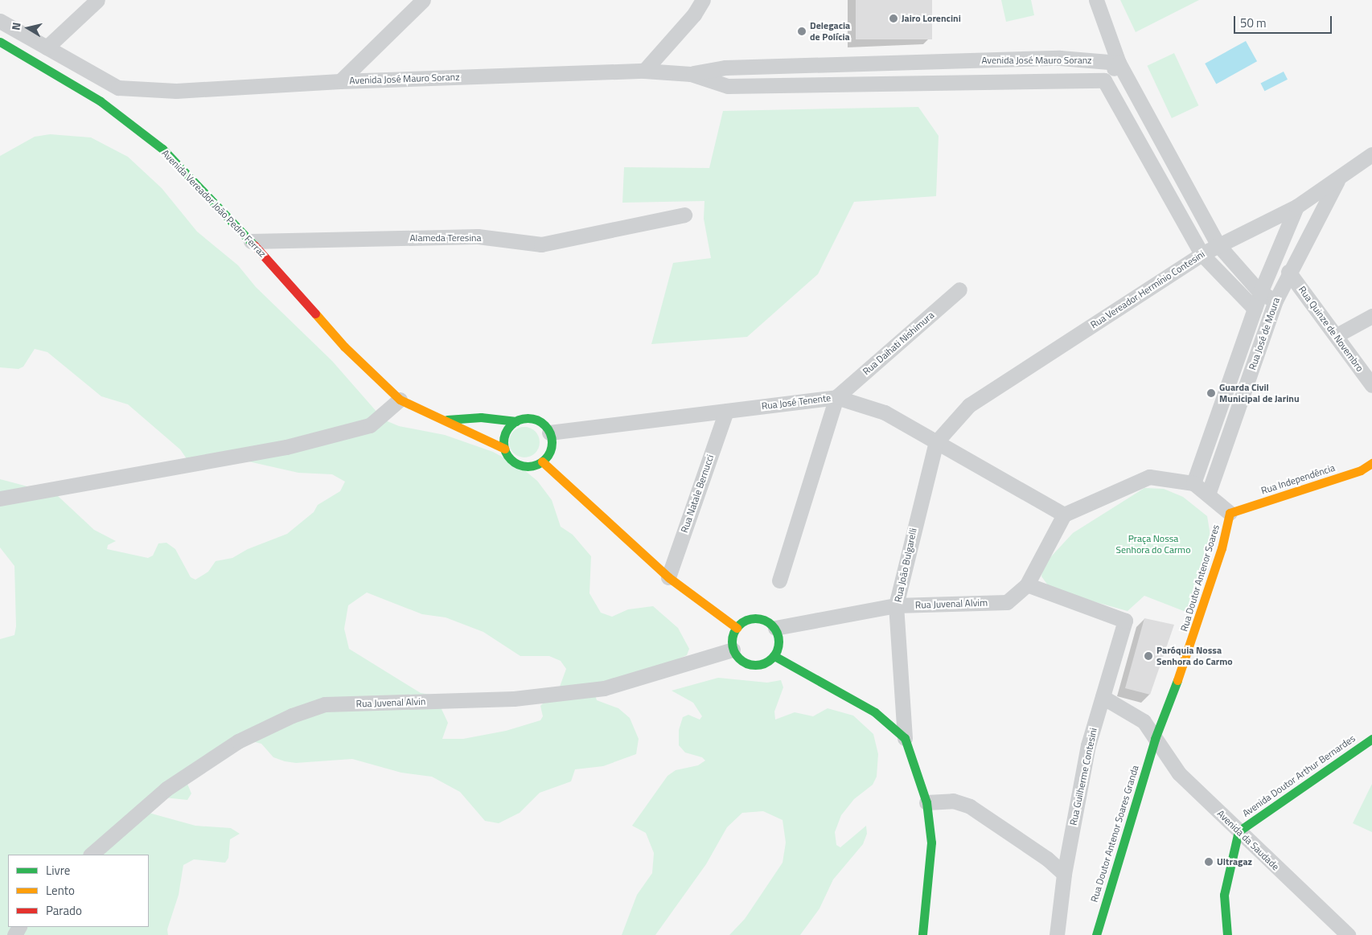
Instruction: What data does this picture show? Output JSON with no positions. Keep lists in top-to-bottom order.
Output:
{
  "streets": {
    "main road": [
      "Avenida Vereador João Pedro Ferraz",
      "Rua Independência",
      "Rua Doutor Antenor Soares",
      "Avenida Doutor Arthur Bernardes",
      "Rua Doutor Antenor Soares Granda"
    ],
    "street": [
      "Avenida José Mauro Soranz",
      "Alameda Teresina",
      "Rua Vereador Hermínio Contesini",
      "Rua Quinze de Novembro",
      "Rua José de Moura",
      "Rua Daihati Nishimura",
      "Rua José Tenente",
      "Rua Natale Bernucci",
      "Rua João Bulgarelli",
      "Rua Juvenal Alvim",
      "Rua Juvenal Alvin",
      "Rua Guilherme Contesini",
      "Avenida da Saudade"
    ]
  },
  "crossings": [
    ["Avenida Vereador João Pedro Ferraz", "Alameda Teresina"],
    ["Avenida Vereador João Pedro Ferraz", "Rua José Tenente"],
    ["Rua Vereador Hermínio Contesini", "Rua José de Moura"],
    ["Rua Vereador Hermínio Contesini", "Rua José Tenente"],
    ["Rua Vereador Hermínio Contesini", "Rua João Bulgarelli"],
    ["Rua Quinze de Novembro", "Rua José de Moura"],
    ["Rua Daihati Nishimura", "Rua José Tenente"],
    ["Rua José Tenente", "Rua Natale Bernucci"],
    ["Rua José Tenente", "Rua João Bulgarelli"],
    ["Rua Independência", "Rua Doutor Antenor Soares"],
    ["Rua João Bulgarelli", "Rua Juvenal Alvim"],
    ["Rua Doutor Antenor Soares", "Rua Doutor Antenor Soares Granda"],
    ["Rua Doutor Antenor Soares", "Avenida da Saudade"],
    ["Rua Juvenal Alvim", "Rua Juvenal Alvin"],
    ["Rua Juvenal Alvim", "Rua Guilherme Contesini"],
    ["Avenida Doutor Arthur Bernardes", "Avenida da Saudade"],
    ["Rua Guilherme Contesini", "Avenida da Saudade"],
    ["Rua Doutor Antenor Soares Granda", "Avenida da Saudade"]
  ],
  "parks": ["Praça Nossa Senhora do Carmo"],
  "places": [
    "Jairo Lorencini",
    "Delegacia de Polícia",
    "Guarda Civil Municipal de Jarinu",
    "Paróquia Nossa Senhora do Carmo",
    "Ultragaz"
  ],
  "legend": ["Livre", "Lento", "Parado"],
  "scale_bar": "50 m",
  "north": "left"
}
